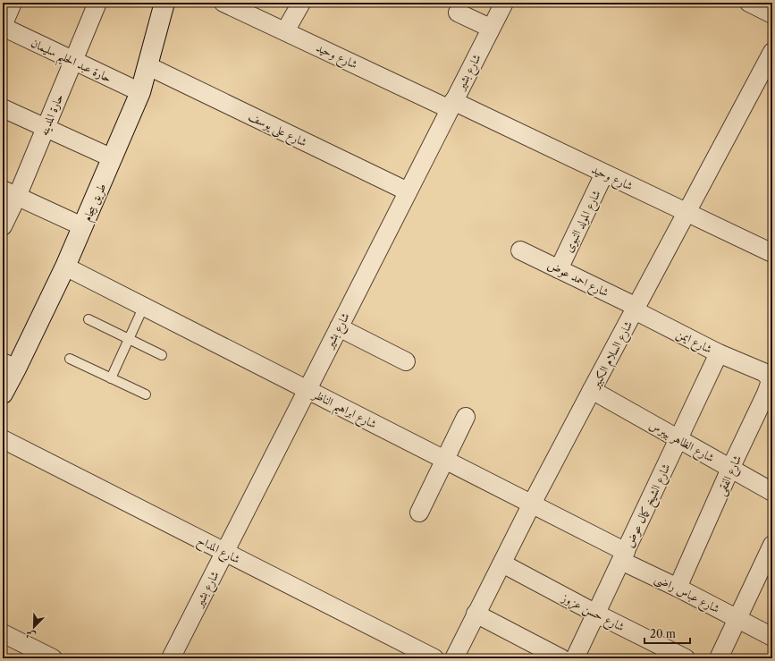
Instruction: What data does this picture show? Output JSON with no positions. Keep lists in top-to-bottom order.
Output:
{
  "streets": {
    "main road": ["طريق بيجام"],
    "street": [
      "شارع وحيد",
      "حارة عبد الحليم سليمان",
      "شارع بشير",
      "حارة المدينه",
      "شارع على يوسف",
      "شارع المولد النبوى",
      "شارع احمد عوض",
      "شارع ايمن",
      "شارع السلام الكبير",
      "شارع ابراهيم الناظر",
      "شارع الظاهر بيبرس",
      "شارع الفقى",
      "شارع الشيخ كمال عوض",
      "شارع المداح",
      "شارع عباس راضى",
      "شارع حسن عزوز"
    ]
  },
  "crossings": [
    ["شارع وحيد", "شارع بشير"],
    ["شارع وحيد", "شارع المولد النبوى"],
    ["شارع وحيد", "شارع السلام الكبير"],
    ["حارة عبد الحليم سليمان", "حارة المدينه"],
    ["حارة عبد الحليم سليمان", "طريق بيجام"],
    ["شارع بشير", "شارع على يوسف"],
    ["شارع بشير", "شارع ابراهيم الناظر"],
    ["شارع بشير", "شارع المداح"],
    ["شارع على يوسف", "طريق بيجام"],
    ["طريق بيجام", "شارع ابراهيم الناظر"],
    ["شارع المولد النبوى", "شارع احمد عوض"],
    ["شارع احمد عوض", "شارع ايمن"],
    ["شارع احمد عوض", "شارع السلام الكبير"],
    ["شارع ايمن", "شارع السلام الكبير"],
    ["شارع ايمن", "شارع الفقى"],
    ["شارع ايمن", "شارع الشيخ كمال عوض"],
    ["شارع السلام الكبير", "شارع ابراهيم الناظر"],
    ["شارع السلام الكبير", "شارع الظاهر بيبرس"],
    ["شارع السلام الكبير", "شارع حسن عزوز"],
    ["شارع ابراهيم الناظر", "شارع الشيخ كمال عوض"],
    ["شارع ابراهيم الناظر", "شارع عباس راضى"],
    ["شارع الظاهر بيبرس", "شارع الفقى"],
    ["شارع الظاهر بيبرس", "شارع الشيخ كمال عوض"],
    ["شارع الفقى", "شارع عباس راضى"],
    ["شارع الشيخ كمال عوض", "شارع عباس راضى"],
    ["شارع الشيخ كمال عوض", "شارع حسن عزوز"]
  ],
  "scale_bar": "20 m",
  "north": "bottom left"
}
